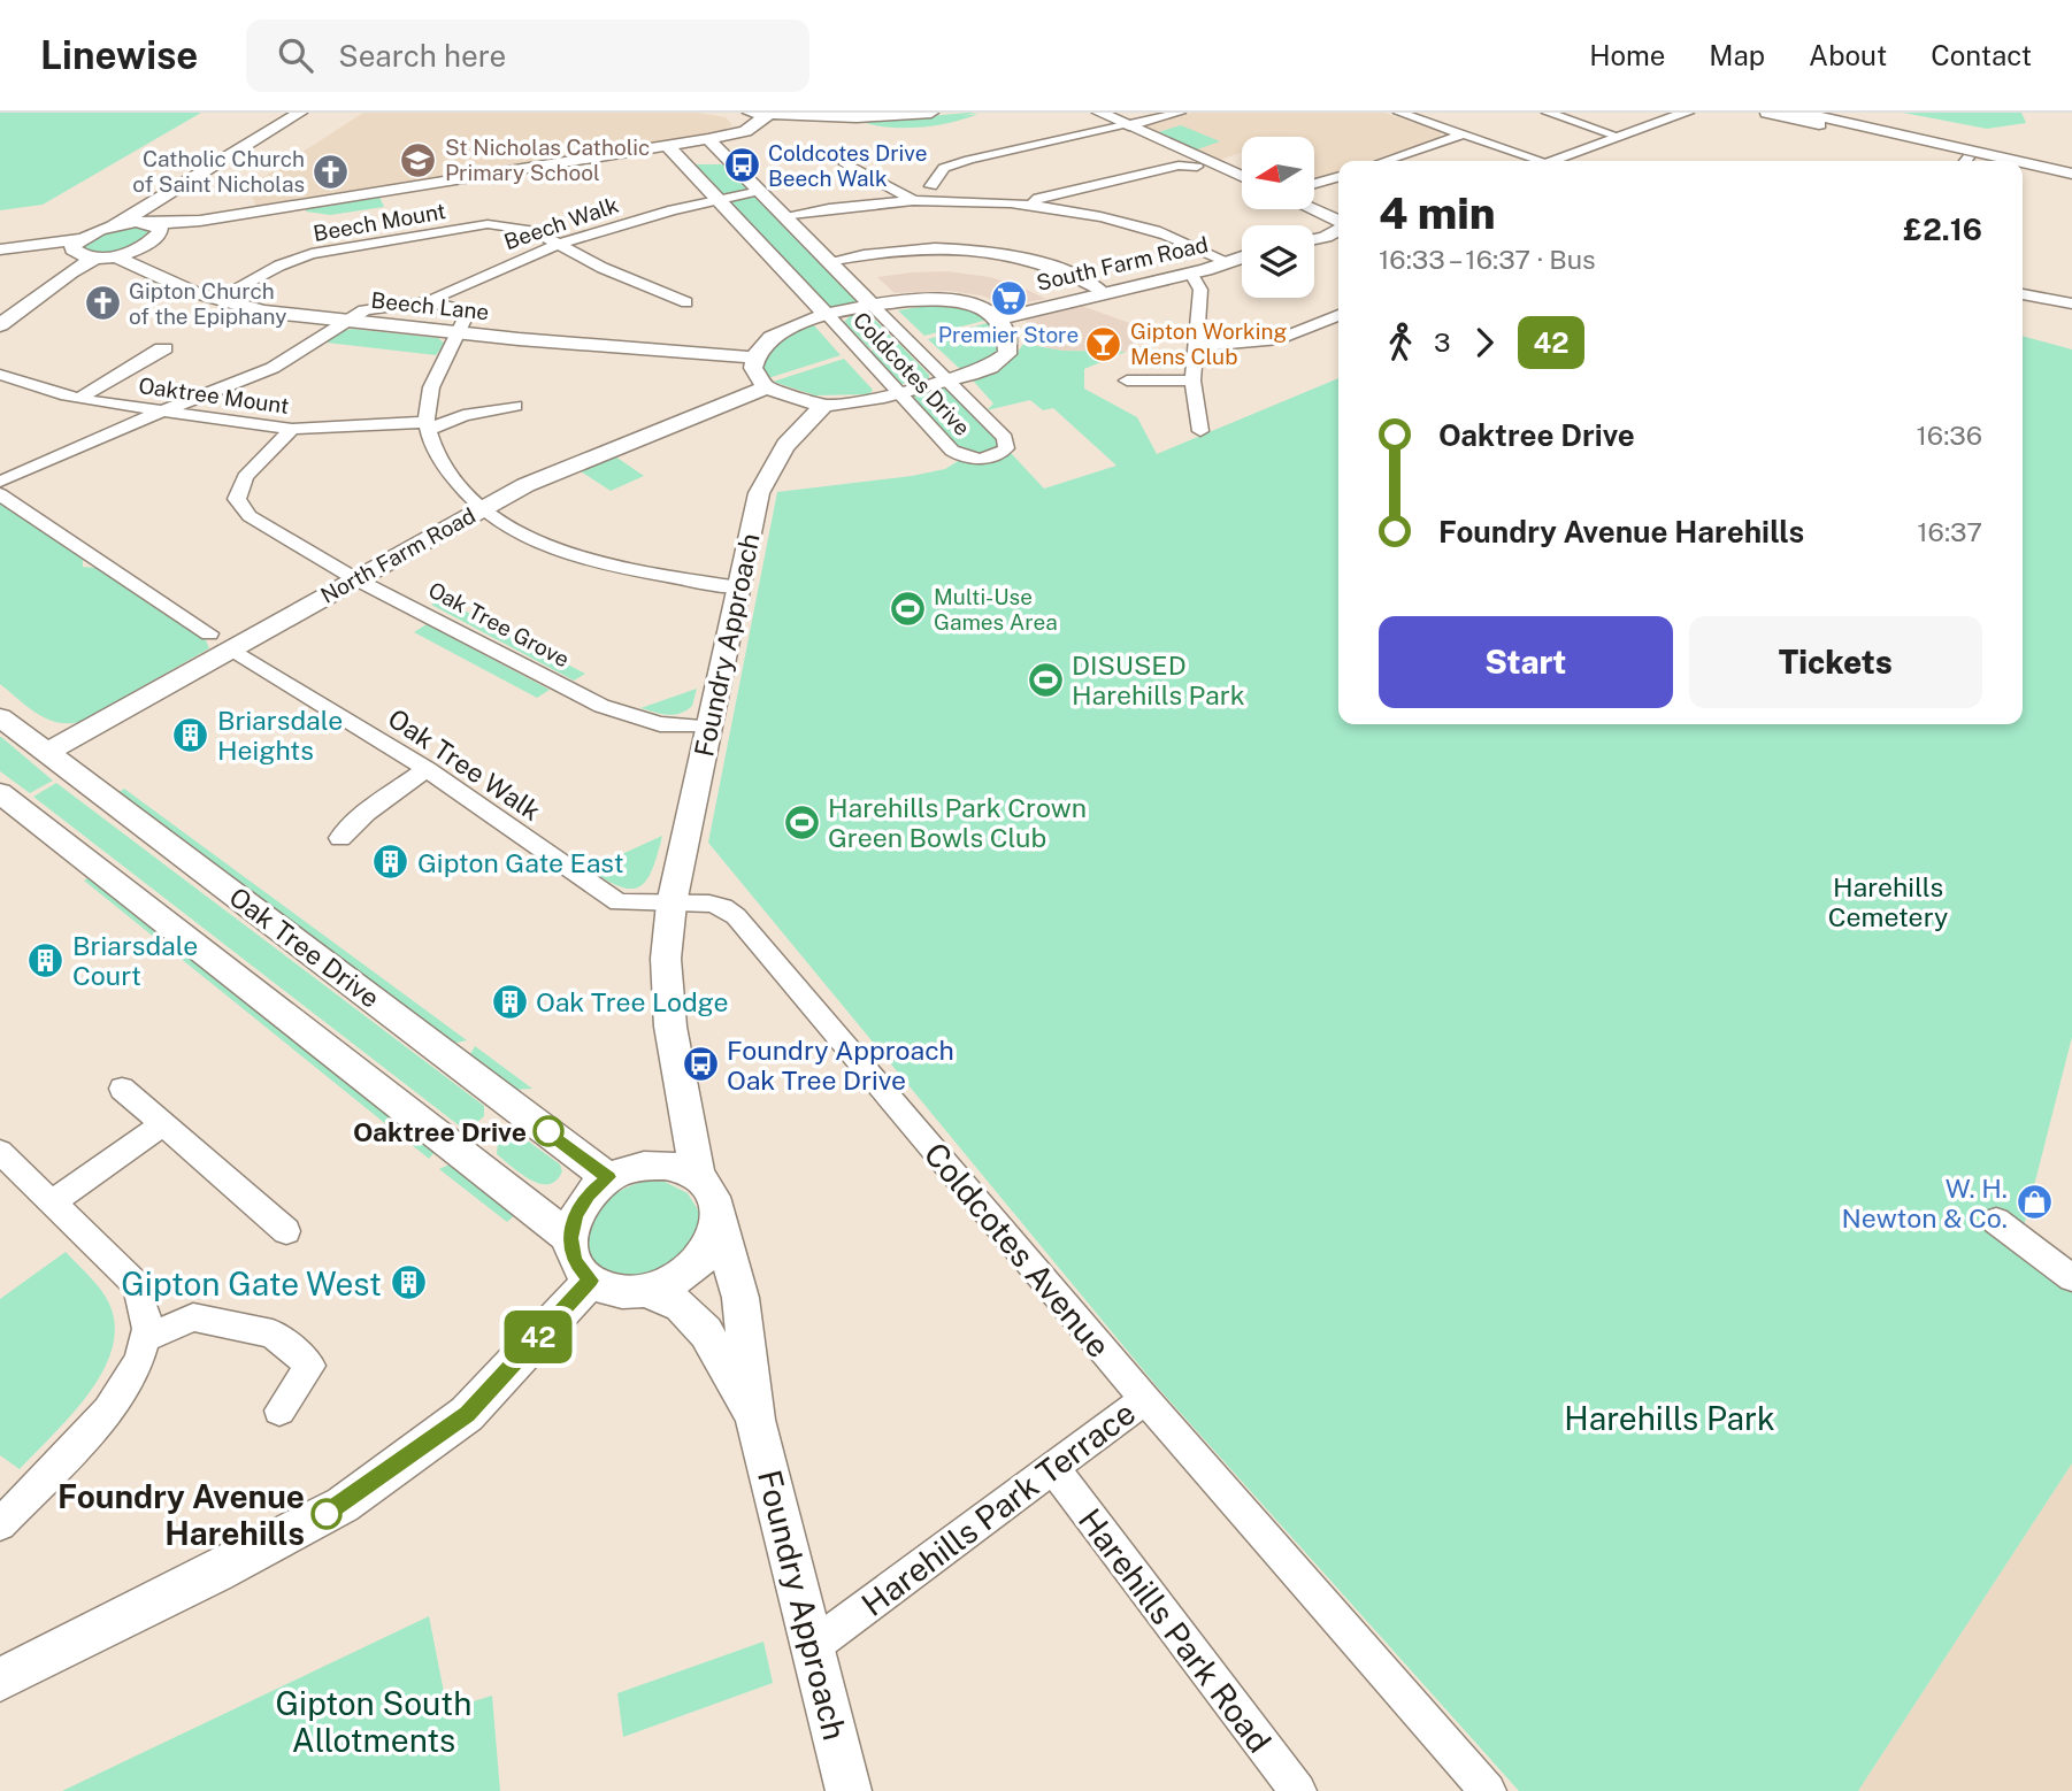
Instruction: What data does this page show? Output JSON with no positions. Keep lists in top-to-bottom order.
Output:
{
  "streets": {
    "street": [
      "Beech Mount",
      "Beech Walk",
      "South Farm Road",
      "Beech Lane",
      "Coldcotes Drive",
      "Oaktree Mount",
      "North Farm Road",
      "Oak Tree Grove",
      "Foundry Approach",
      "Oak Tree Walk",
      "Oak Tree Drive",
      "Coldcotes Avenue",
      "Harehills Park Terrace",
      "Harehills Park Road"
    ]
  },
  "crossings": [
    ["Beech Mount", "Beech Walk"],
    ["Beech Mount", "Beech Lane"],
    ["Beech Walk", "Coldcotes Drive"],
    ["Oaktree Mount", "Oak Tree Grove"],
    ["North Farm Road", "Oak Tree Grove"],
    ["North Farm Road", "Oak Tree Walk"],
    ["North Farm Road", "Oak Tree Drive"],
    ["Oak Tree Grove", "Foundry Approach"],
    ["Foundry Approach", "Oak Tree Walk"],
    ["Foundry Approach", "Oak Tree Drive"],
    ["Foundry Approach", "Coldcotes Avenue"],
    ["Foundry Approach", "Harehills Park Terrace"],
    ["Oak Tree Walk", "Coldcotes Avenue"],
    ["Coldcotes Avenue", "Harehills Park Terrace"],
    ["Harehills Park Terrace", "Harehills Park Road"]
  ],
  "parks": ["Harehills Cemetery", "Harehills Park", "Gipton South Allotments"],
  "places": {
    "school or university": ["St Nicholas Catholic Primary School"],
    "bus stop": ["Coldcotes Drive Beech Walk", "Foundry Approach Oak Tree Drive"],
    "church": ["Catholic Church of Saint Nicholas", "Gipton Church of the Epiphany"],
    "supermarket": ["Premier Store"],
    "bar": ["Gipton Working Mens Club"],
    "sports": ["Multi-Use Games Area", "DISUSED Harehills Park", "Harehills Park Crown Green Bowls Club"],
    "building": [
      "Briarsdale Heights",
      "Gipton Gate East",
      "Briarsdale Court",
      "Oak Tree Lodge",
      "Gipton Gate West"
    ],
    "other": ["Oaktree Drive", "Foundry Avenue Harehills"],
    "shop": ["W. H. Newton & Co."]
  },
  "lines": ["bus line 42"],
  "north": "left",
  "page": {
    "header": "Linewise",
    "search": "Search here",
    "nav": [
      "Home",
      "Map",
      "About",
      "Contact"
    ],
    "on_map": "42",
    "heading": ["4 min", "16:33 – 16:37 · Bus", "£2.16"],
    "legs": ["3", "42"],
    "list": [
      {
        "name": "Oaktree Drive",
        "value": "16:36"
      },
      {
        "name": "Foundry Avenue Harehills",
        "value": "16:37"
      }
    ],
    "buttons": ["Start", "Tickets"]
  }
}
